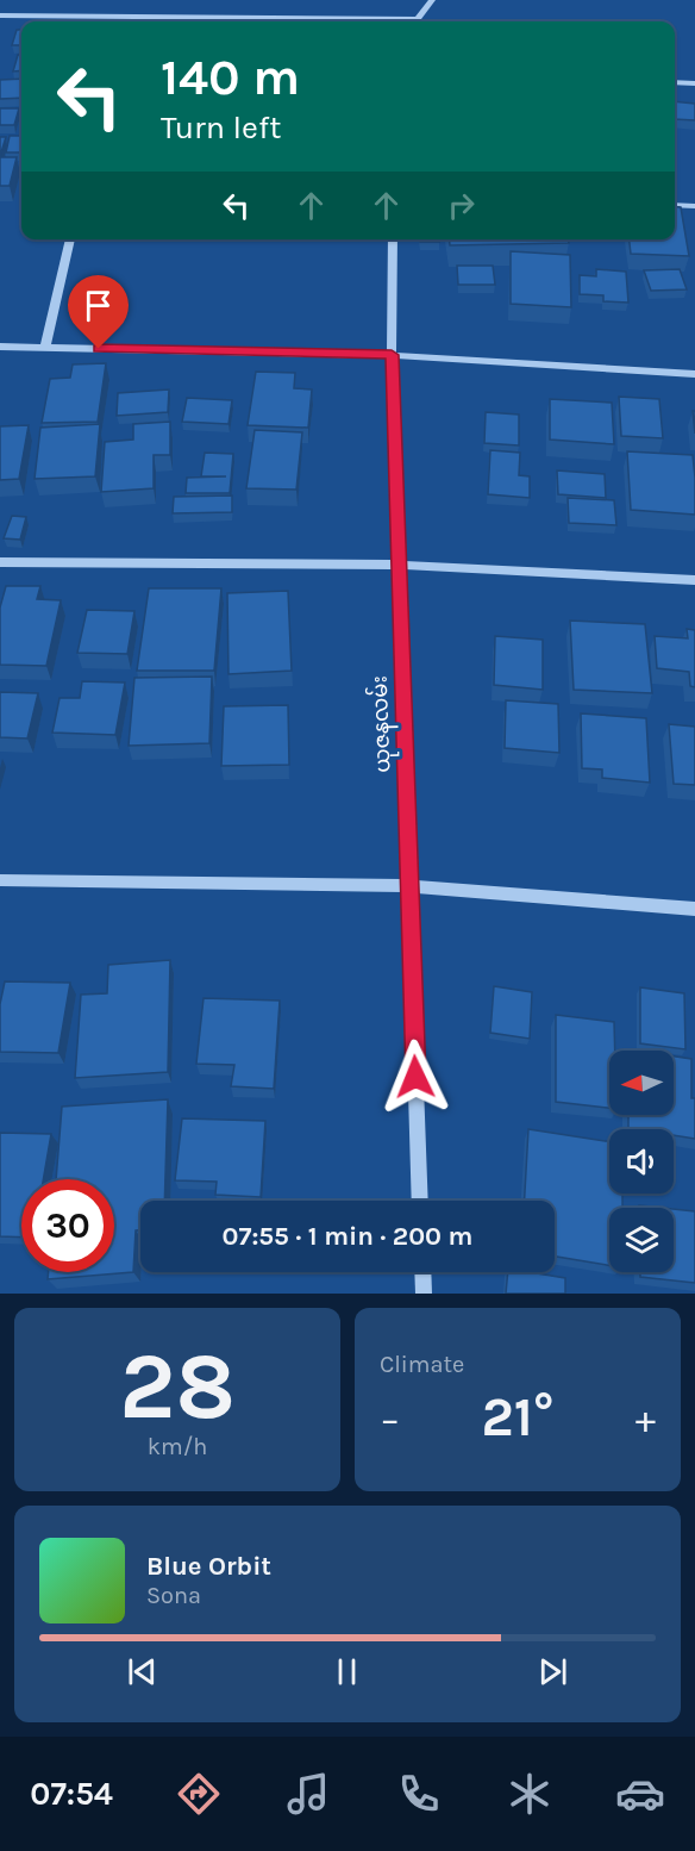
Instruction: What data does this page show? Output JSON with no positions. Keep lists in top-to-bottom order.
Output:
{
  "streets": {
    "street": ["ယုဇနလမ်း"]
  },
  "north": "left",
  "page": {
    "turn": ["140 m", "Turn left"],
    "limit": "30",
    "trip": "07:55 · 1 min · 200 m",
    "tile": [
      ["28", "km/h"],
      "Climate"
    ],
    "heat": ["−", "21°", "+"],
    "song": ["Blue Orbit", "Sona"],
    "tabs": "07:54"
  }
}
